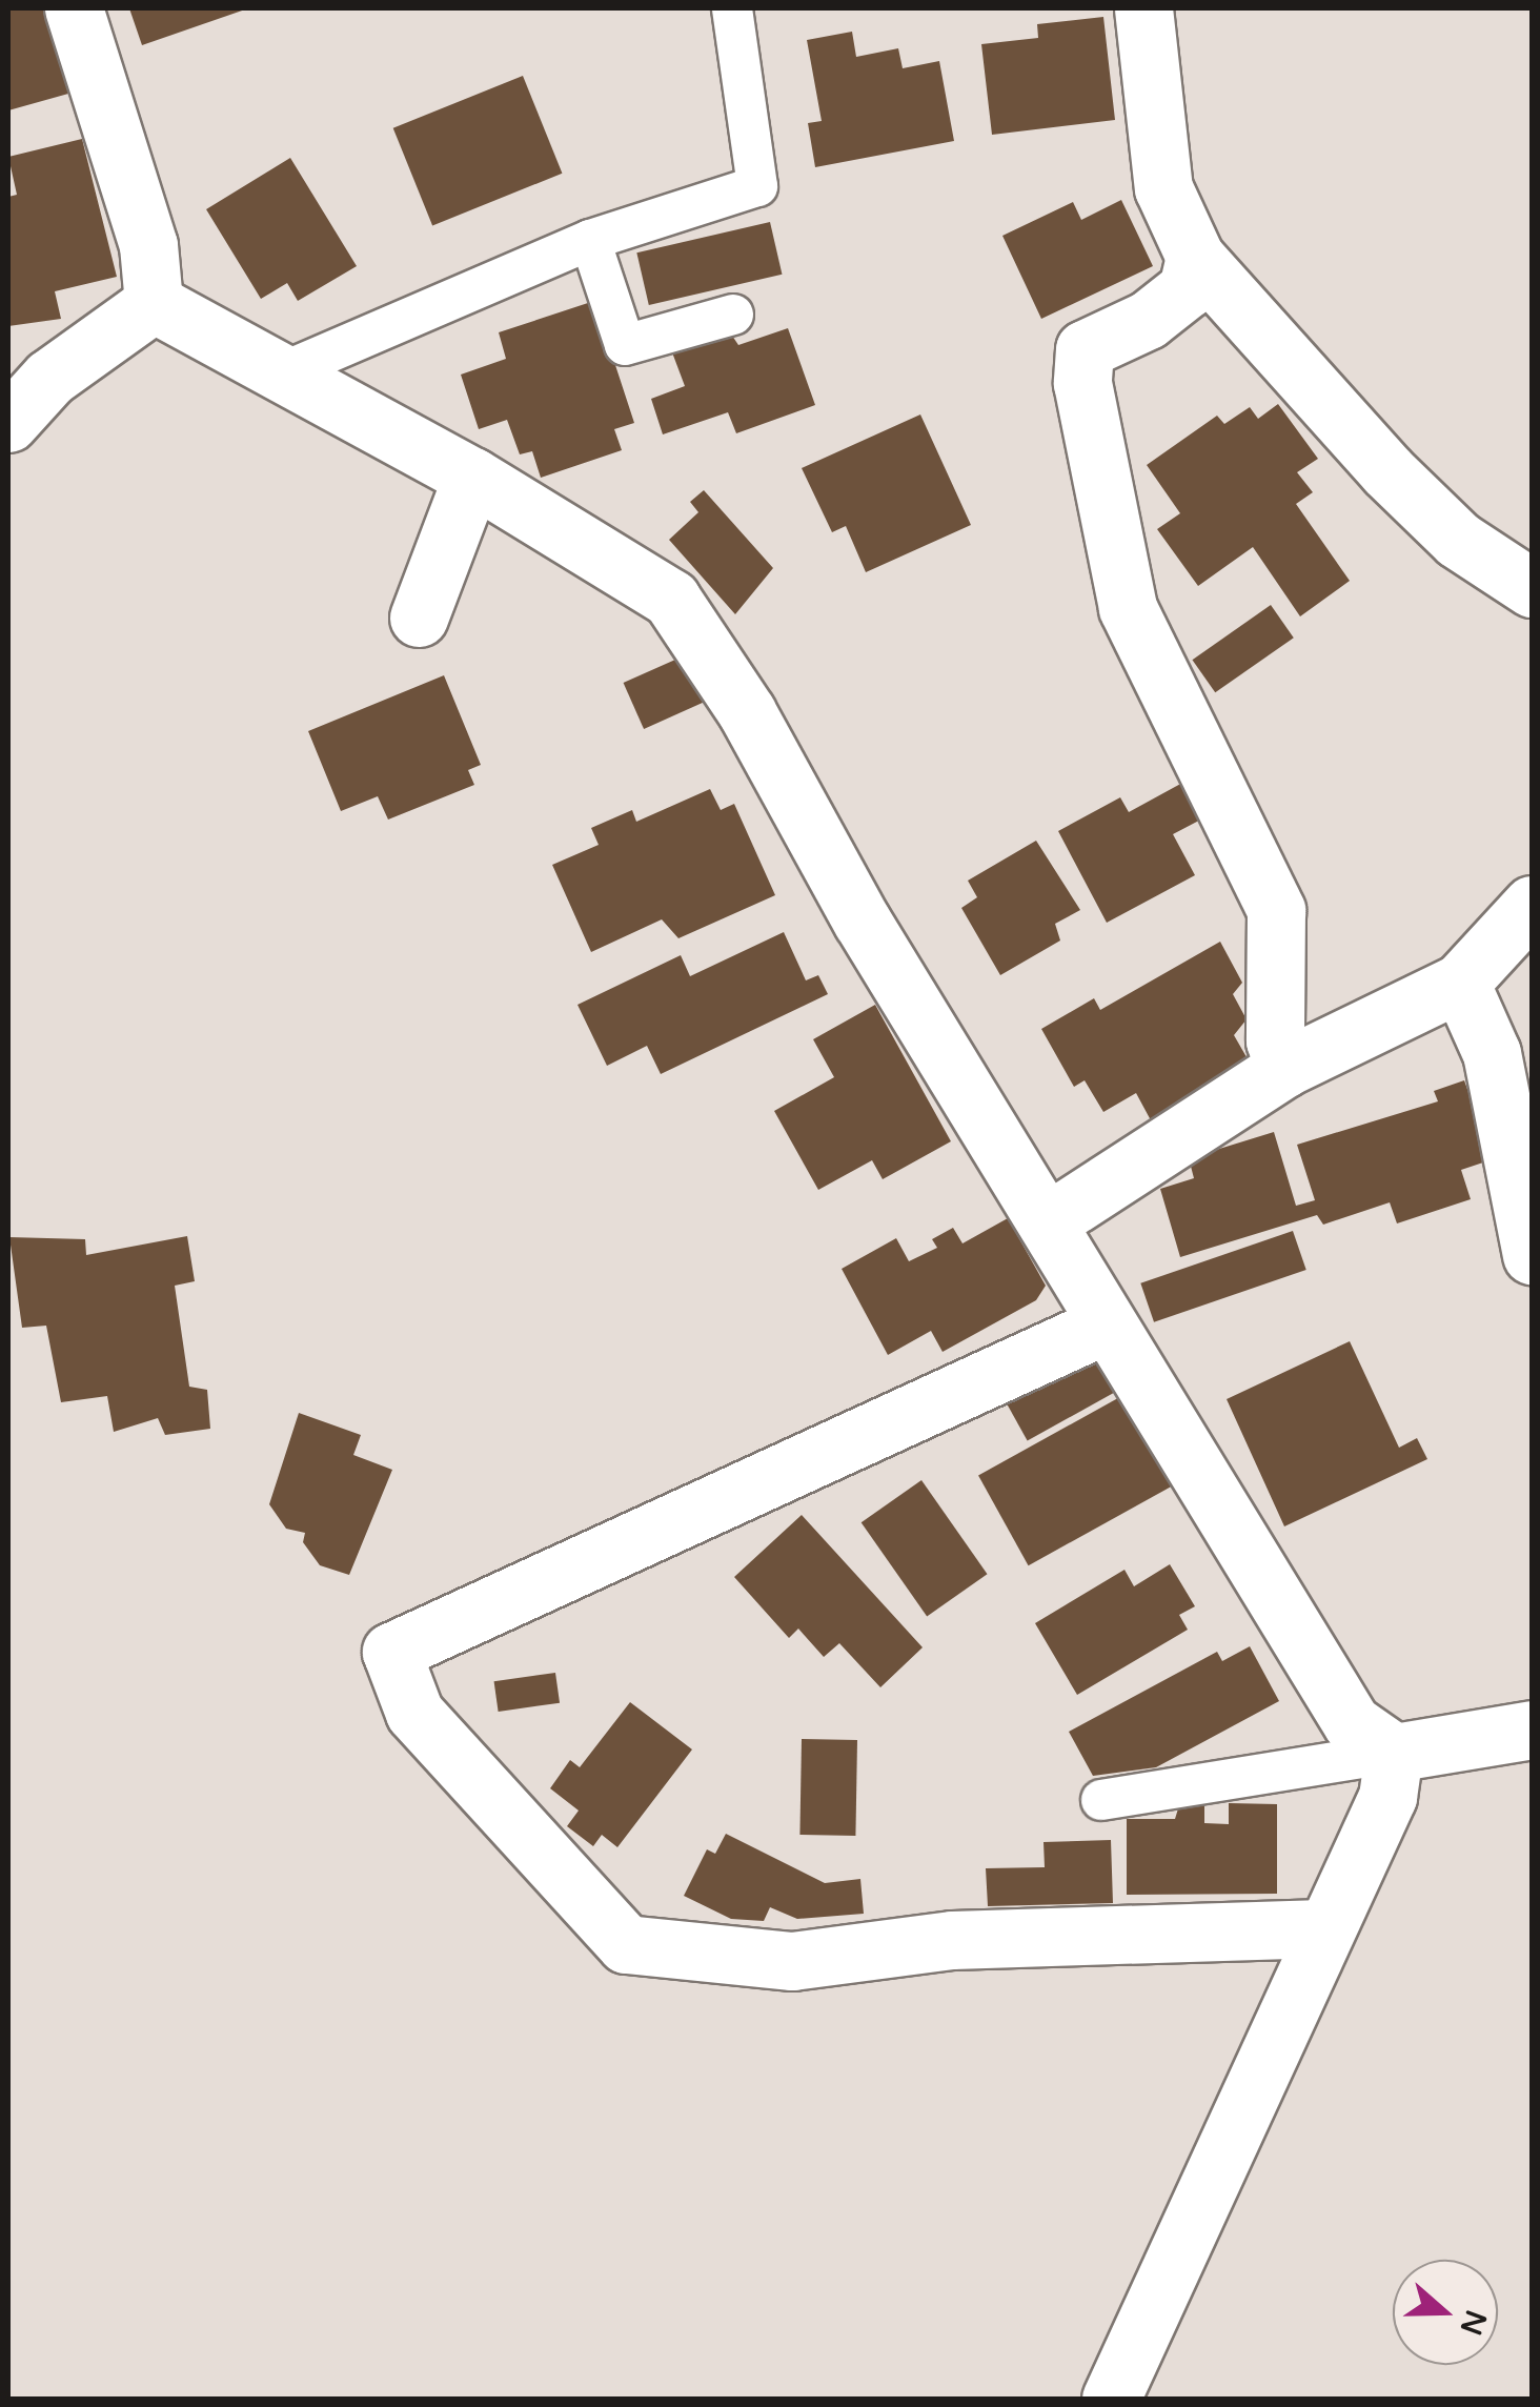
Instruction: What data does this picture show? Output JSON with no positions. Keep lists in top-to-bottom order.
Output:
{
  "north": "right"
}
